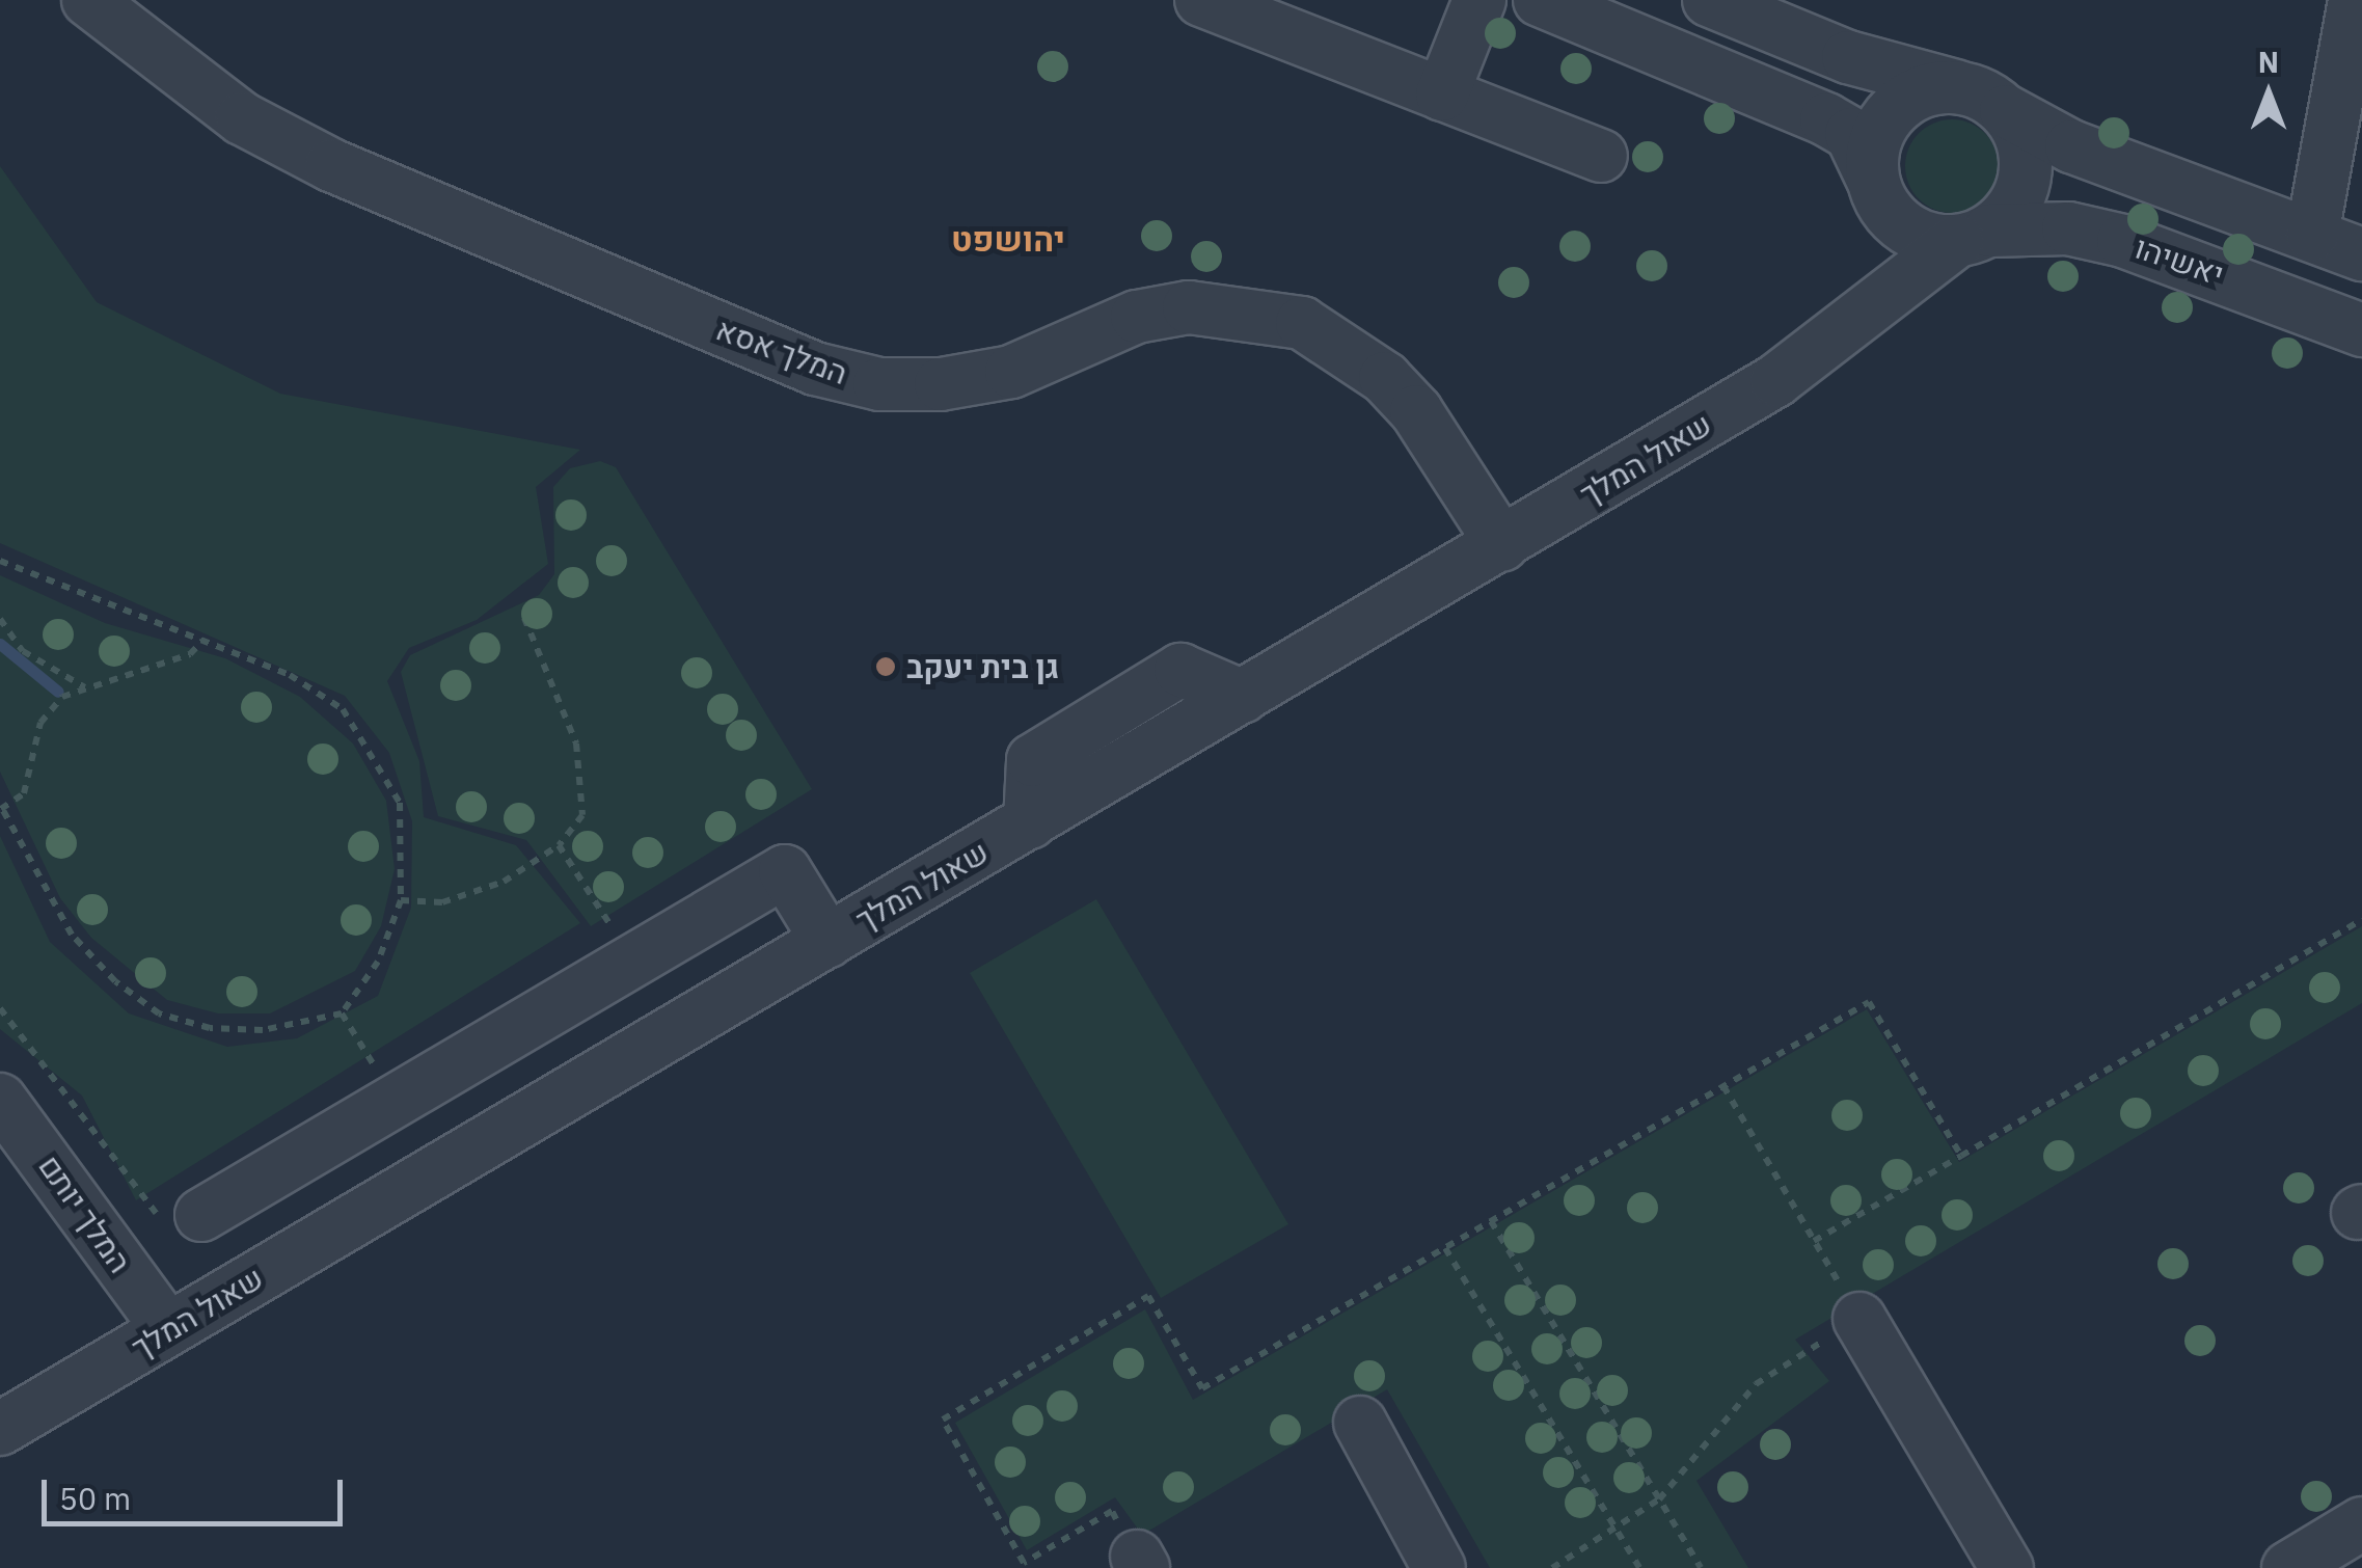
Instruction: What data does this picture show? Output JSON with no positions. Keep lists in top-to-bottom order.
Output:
{
  "streets": {
    "street": [
      "יאשיהו",
      "המלך אסא",
      "שאול המלך",
      "המלך יותם"
    ]
  },
  "crossings": [
    ["יאשיהו", "שאול המלך"],
    ["המלך אסא", "שאול המלך"],
    ["שאול המלך", "המלך יותם"]
  ],
  "districts": ["יהושפט"],
  "places": ["גן בית יעקב"],
  "scale_bar": "50 m",
  "north": "top"
}
